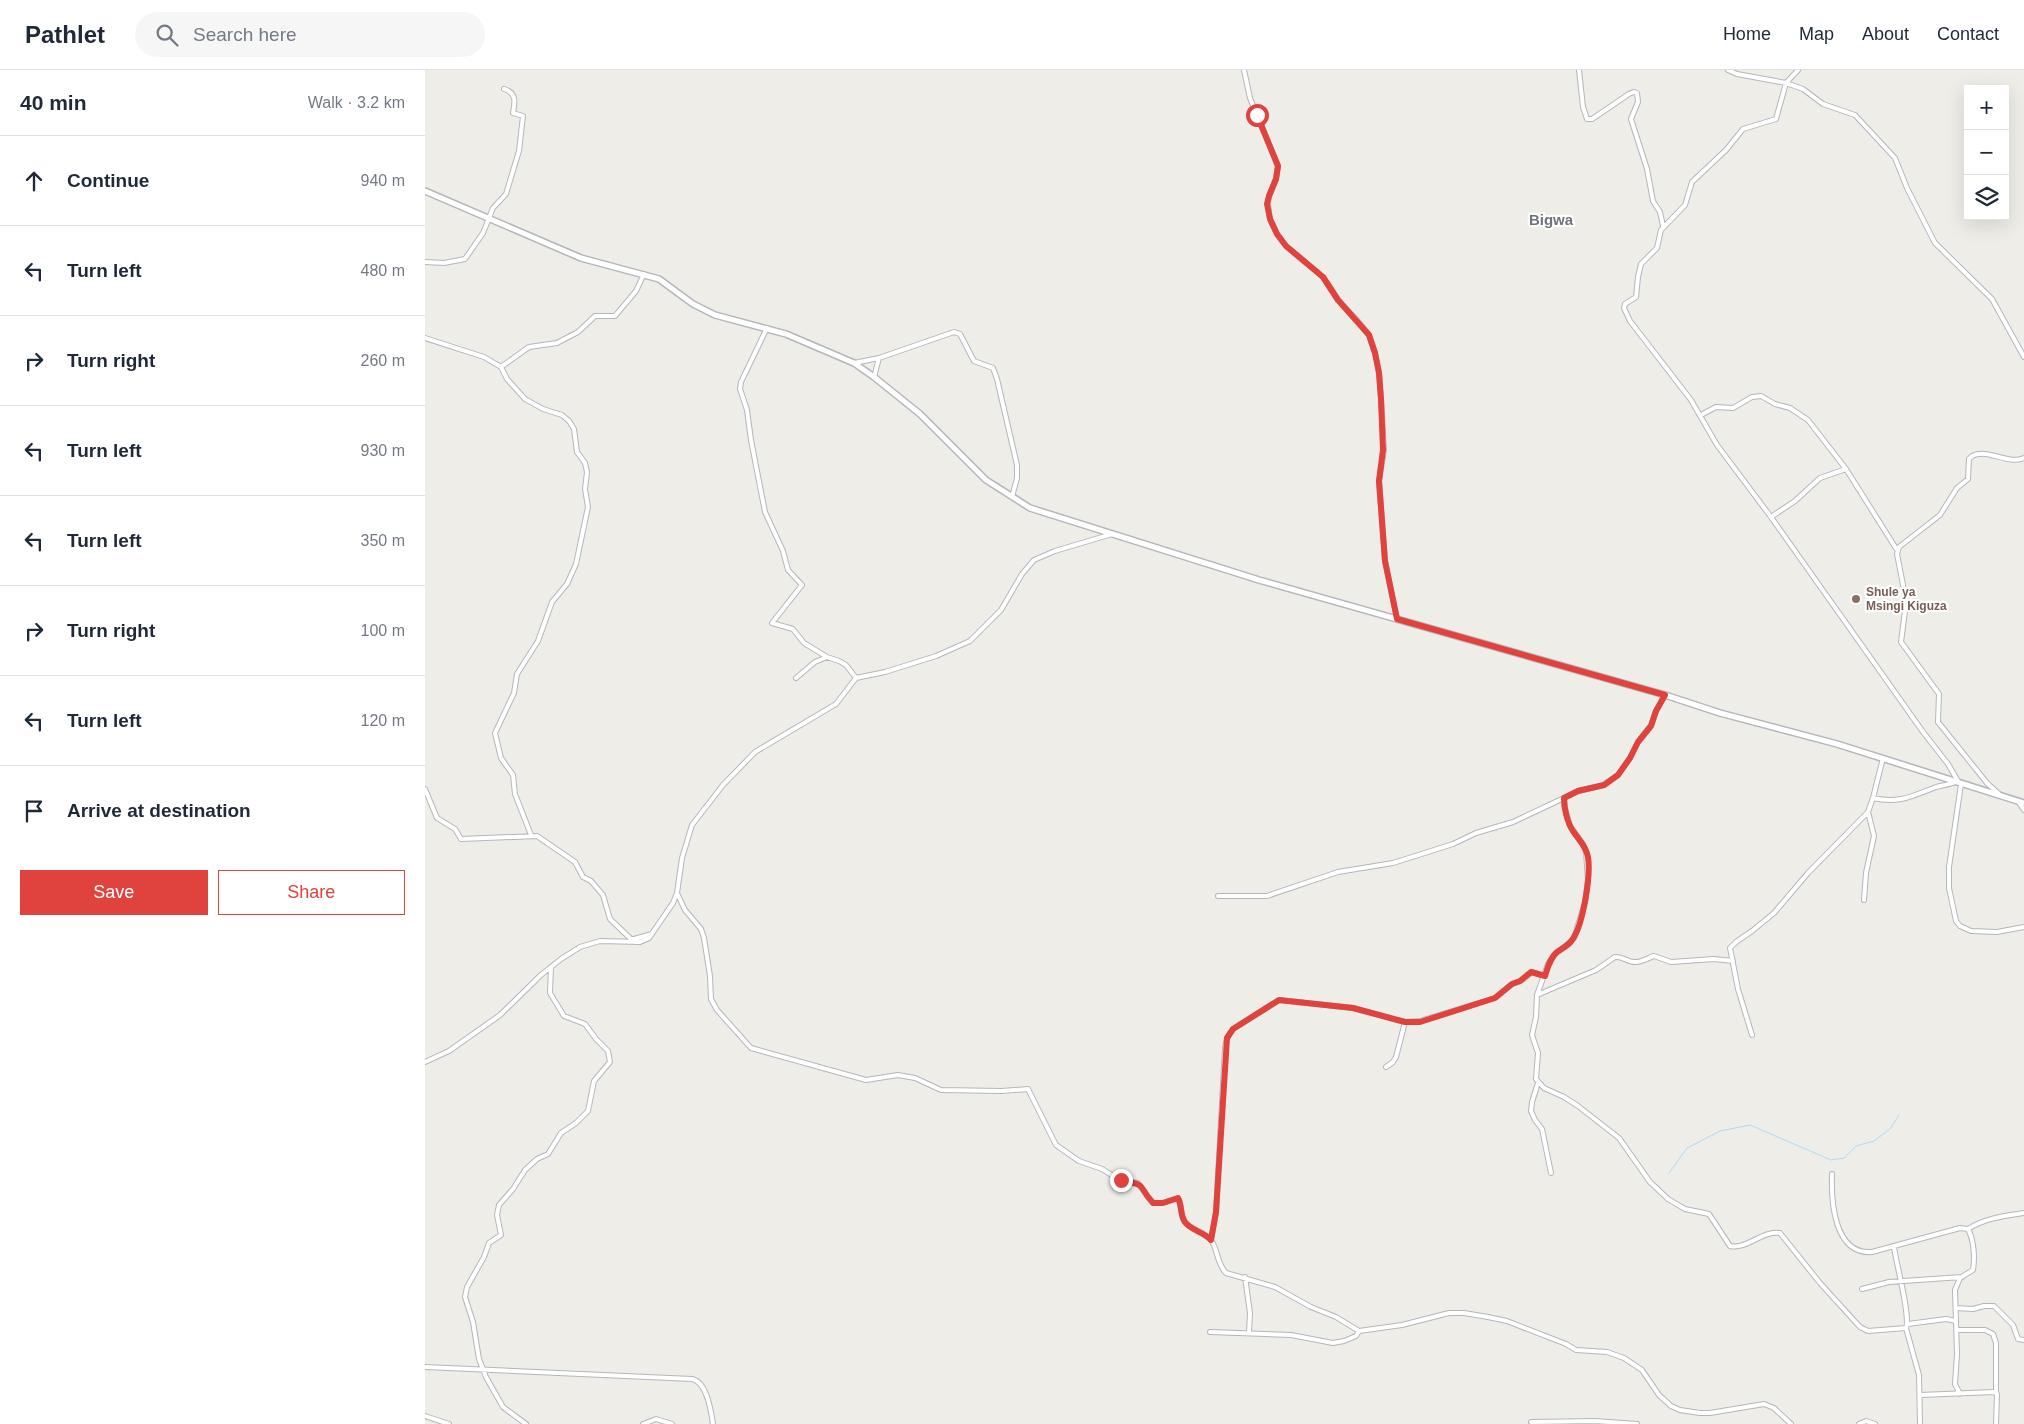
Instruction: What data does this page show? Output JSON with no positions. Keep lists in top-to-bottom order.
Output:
{
  "districts": ["Bigwa"],
  "places": ["Shule ya Msingi Kiguza"],
  "page": {
    "header": "Pathlet",
    "search": "Search here",
    "nav": [
      "Home",
      "Map",
      "About",
      "Contact"
    ],
    "heading": ["40 min", "Walk · 3.2 km"],
    "map_buttons": ["+", "−"],
    "list": [
      ["Continue", "940 m"],
      ["Turn left", "480 m"],
      ["Turn right", "260 m"],
      ["Turn left", "930 m"],
      ["Turn left", "350 m"],
      ["Turn right", "100 m"],
      ["Turn left", "120 m"],
      "Arrive at destination"
    ],
    "buttons": ["Save", "Share"]
  }
}
